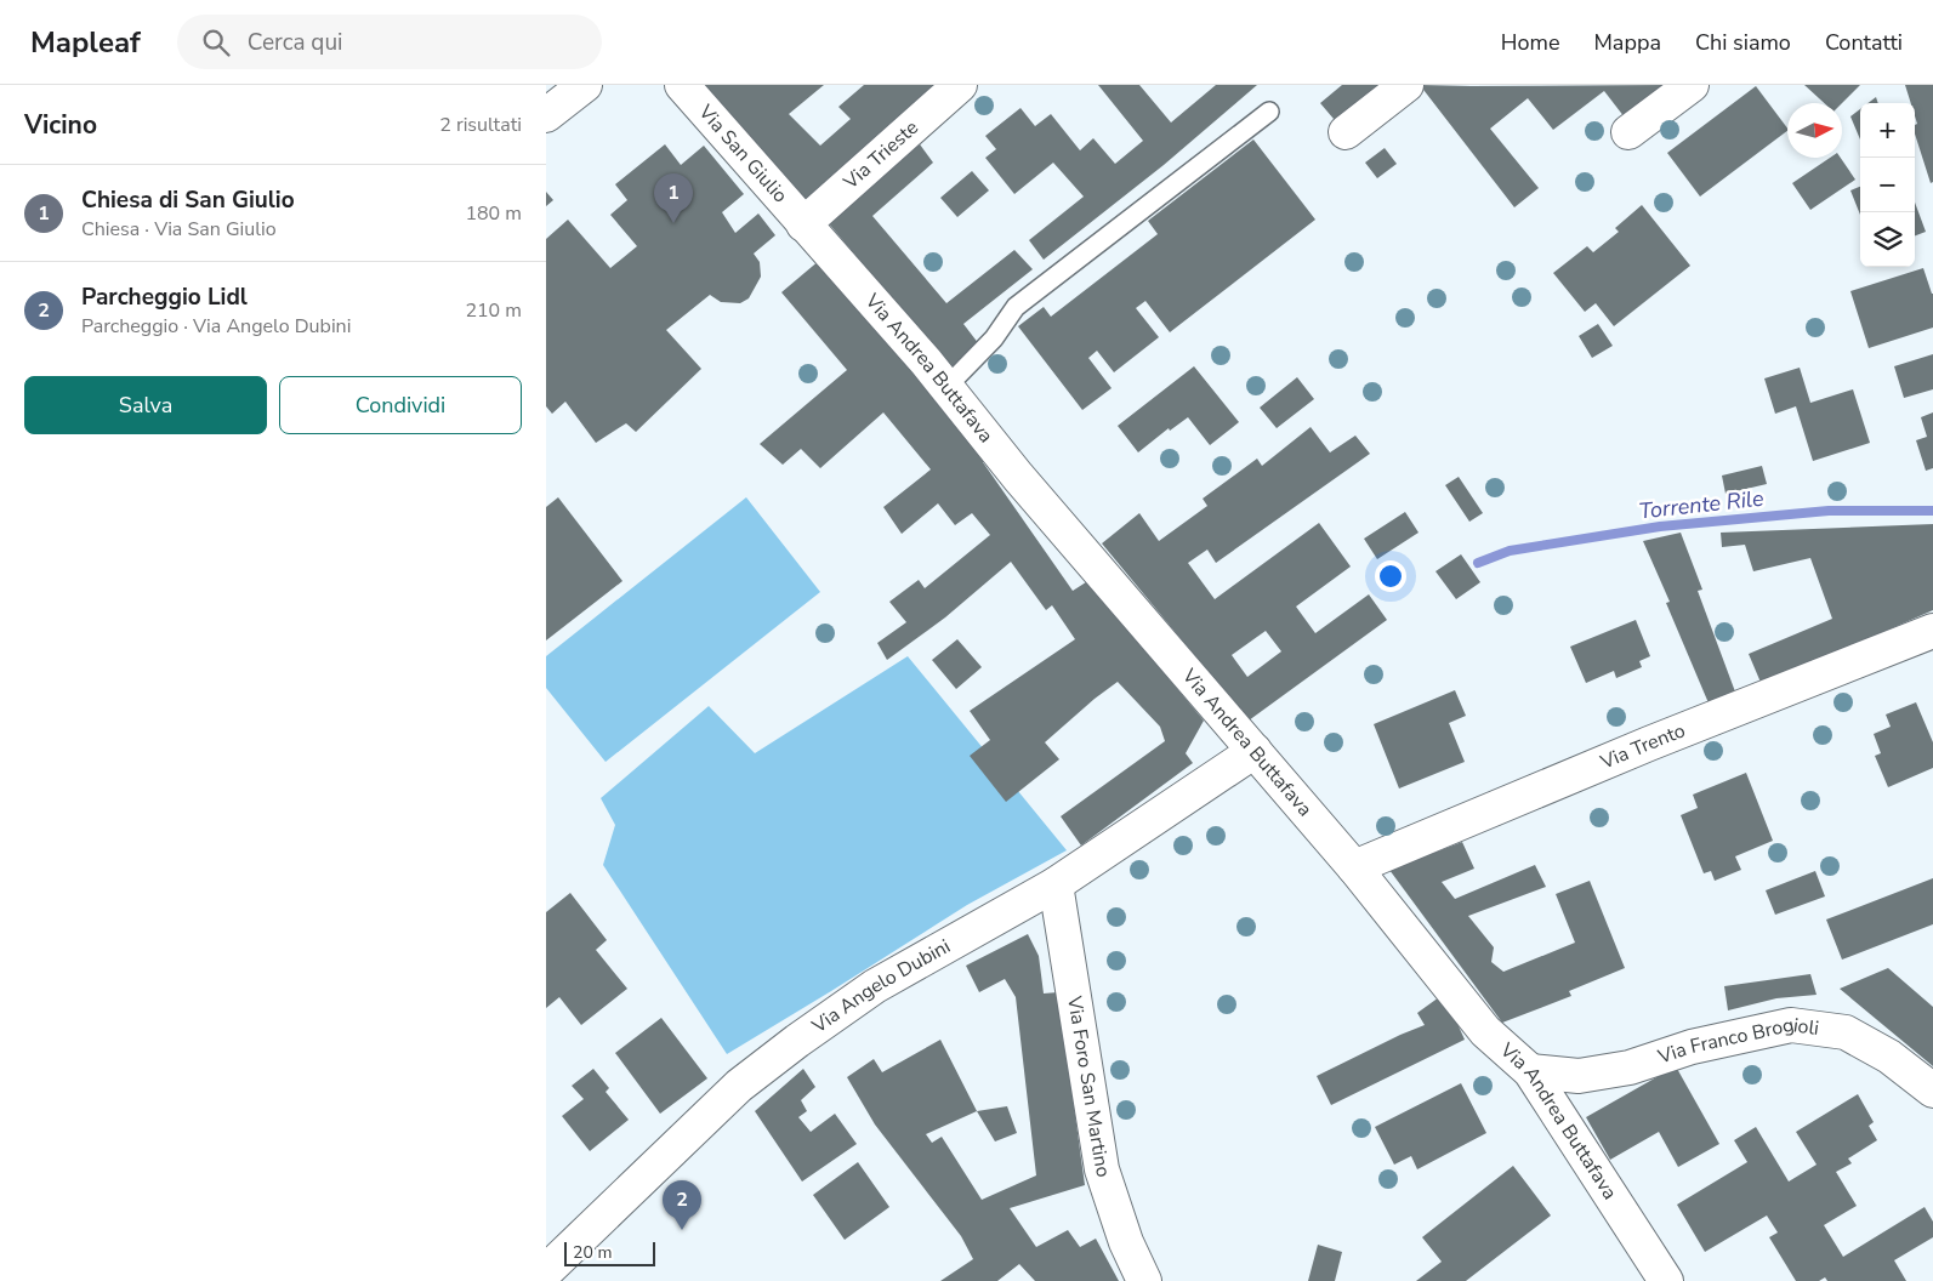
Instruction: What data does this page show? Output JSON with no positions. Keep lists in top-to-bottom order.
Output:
{
  "streets": {
    "street": [
      "Via San Giulio",
      "Via Trieste",
      "Via Andrea Buttafava",
      "Via Trento",
      "Via Angelo Dubini",
      "Via Franco Brogioli",
      "Via Foro San Martino"
    ]
  },
  "crossings": [
    ["Via San Giulio", "Via Trieste"],
    ["Via San Giulio", "Via Andrea Buttafava"],
    ["Via Trieste", "Via Andrea Buttafava"],
    ["Via Andrea Buttafava", "Via Trento"],
    ["Via Andrea Buttafava", "Via Angelo Dubini"],
    ["Via Andrea Buttafava", "Via Franco Brogioli"],
    ["Via Angelo Dubini", "Via Foro San Martino"]
  ],
  "water": ["Torrente Rile"],
  "scale_bar": "20 m",
  "north": "right",
  "page": {
    "header": "Mapleaf",
    "search": "Cerca qui",
    "nav": [
      "Home",
      "Mappa",
      "Chi siamo",
      "Contatti"
    ],
    "heading": ["Vicino", "2 risultati"],
    "map_buttons": ["+", "−"],
    "list": [
      {
        "mark": "1",
        "name": "Chiesa di San Giulio",
        "note": "Chiesa · Via San Giulio",
        "value": "180 m"
      },
      {
        "mark": "2",
        "name": "Parcheggio Lidl",
        "note": "Parcheggio · Via Angelo Dubini",
        "value": "210 m"
      }
    ],
    "pins": ["1", "2"],
    "buttons": ["Salva", "Condividi"],
    "scale": "20 m"
  }
}
